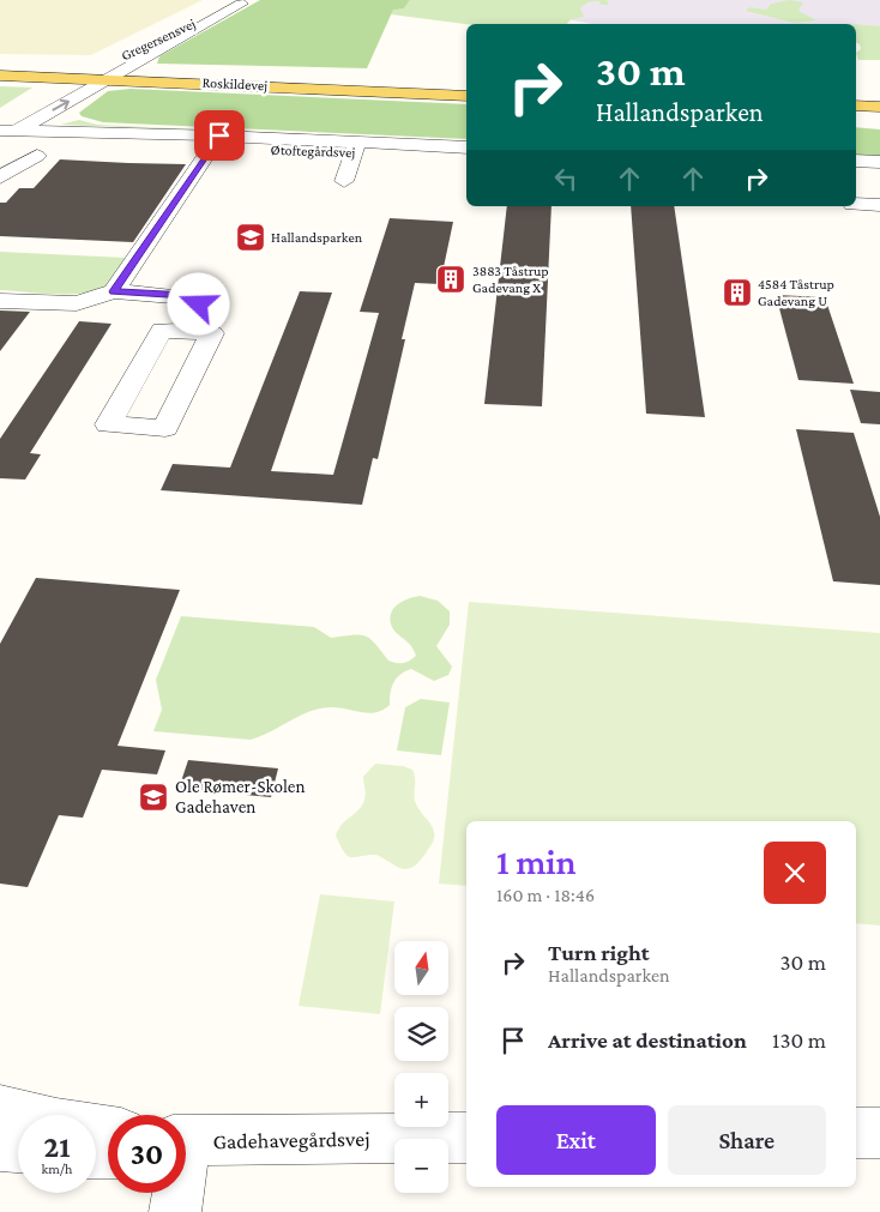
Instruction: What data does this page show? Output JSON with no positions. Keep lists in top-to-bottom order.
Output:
{
  "streets": {
    "main road": ["Roskildevej"],
    "street": ["Gregersensvej", "Øtoftegårdsvej", "Gadehavegårdsvej"]
  },
  "crossings": [
    ["Gregersensvej", "Roskildevej"]
  ],
  "places": {
    "school or university": ["Hallandsparken", "Ole Rømer-Skolen Gadehaven"],
    "building": ["3883 Tåstrup Gadevang X", "4584 Tåstrup Gadevang U"]
  },
  "north": "top",
  "page": {
    "turn": ["30 m", "Hallandsparken"],
    "heading": ["1 min", "160 m · 18:46"],
    "list": [
      {
        "name": "Turn right",
        "note": "Hallandsparken",
        "value": "30 m"
      },
      {
        "name": "Arrive at destination",
        "value": "130 m"
      }
    ],
    "map_buttons": ["+", "−"],
    "buttons": ["Exit", "Share"],
    "speed": "21 km/h",
    "limit": "30"
  }
}
